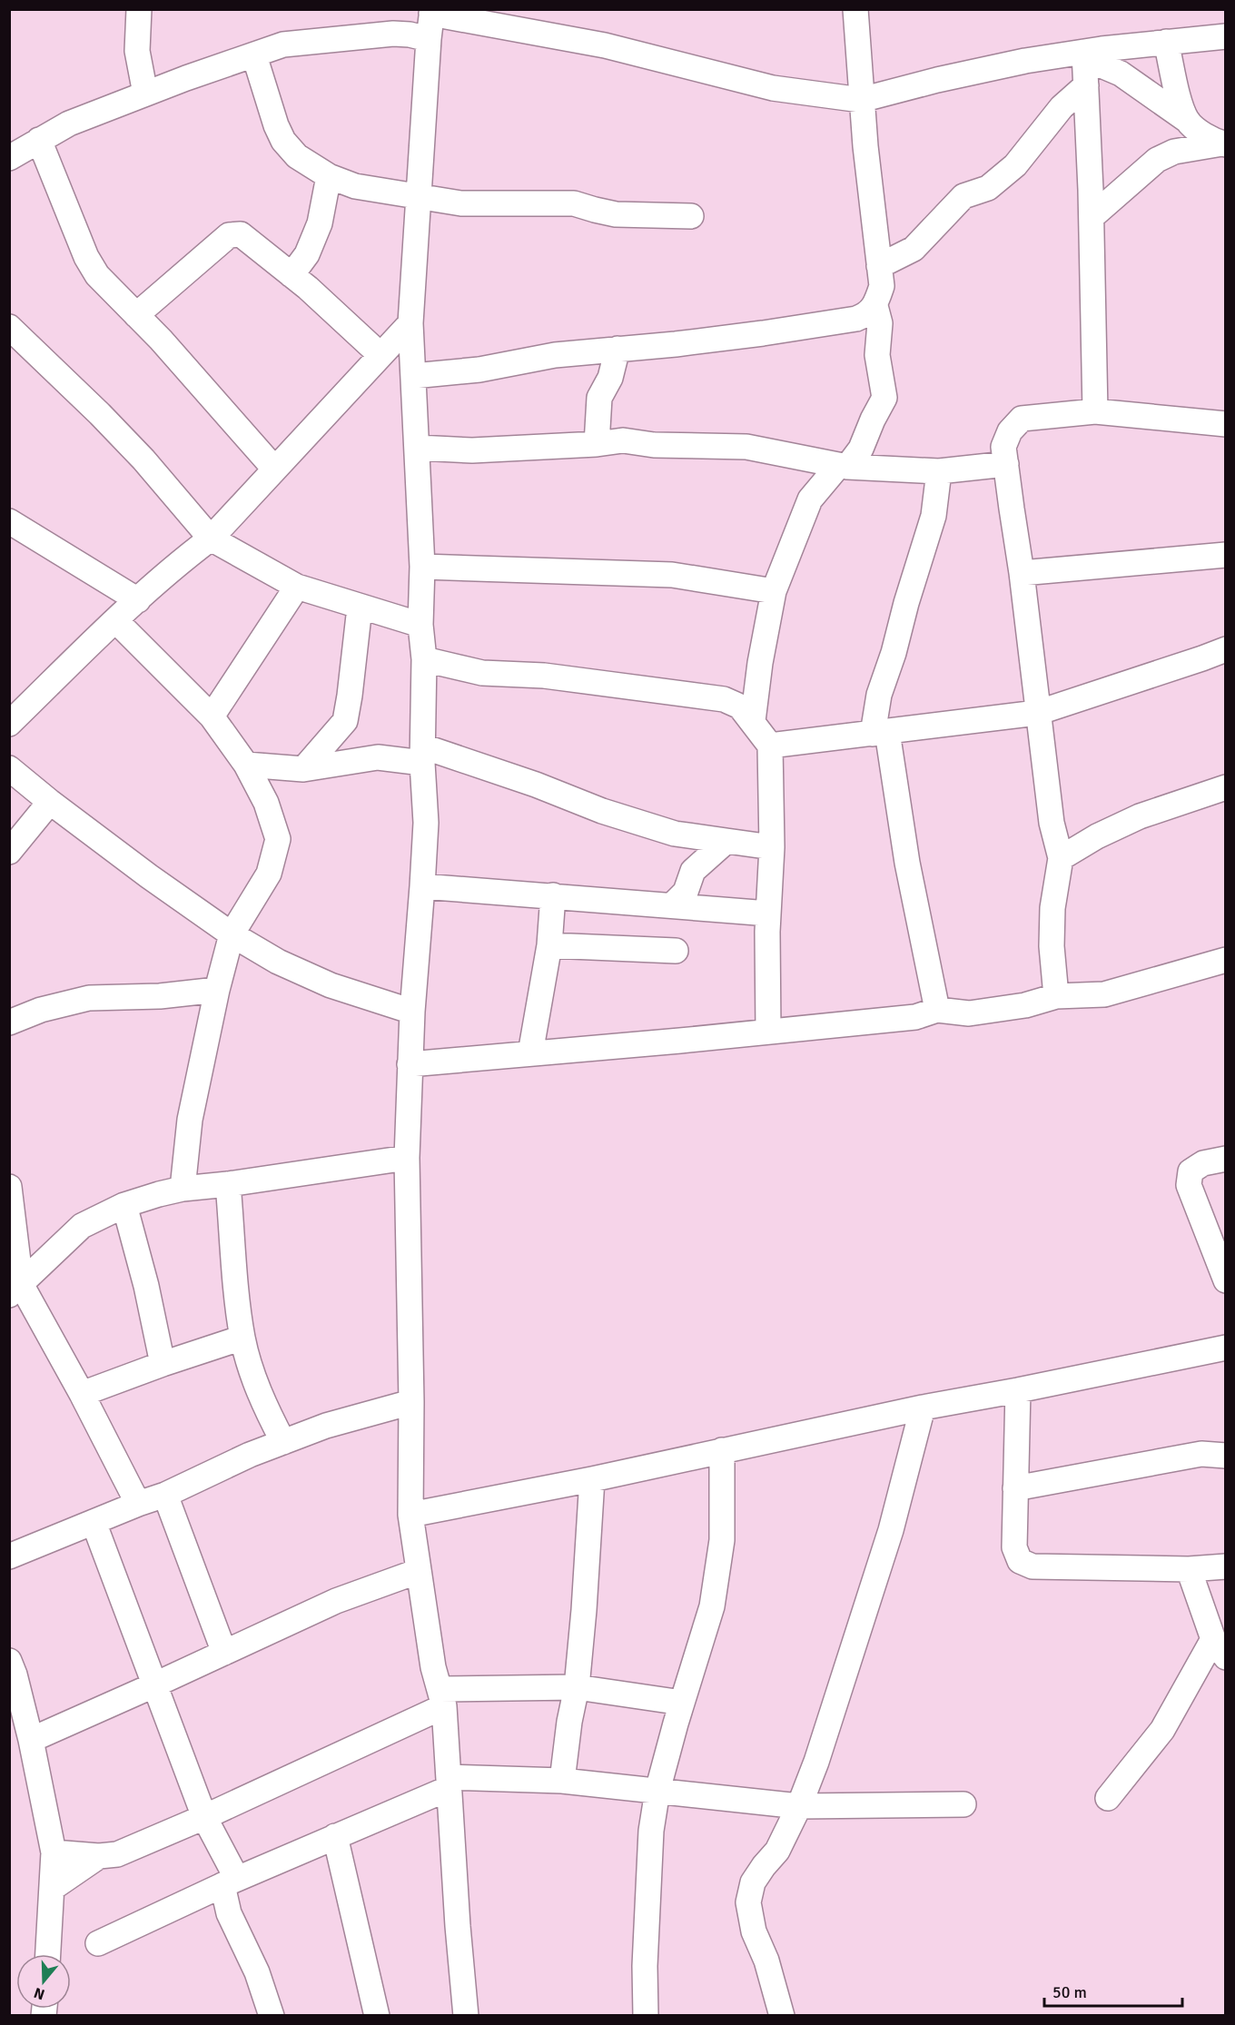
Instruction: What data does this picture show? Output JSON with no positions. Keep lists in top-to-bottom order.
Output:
{
  "scale_bar": "50 m",
  "north": "bottom"
}
